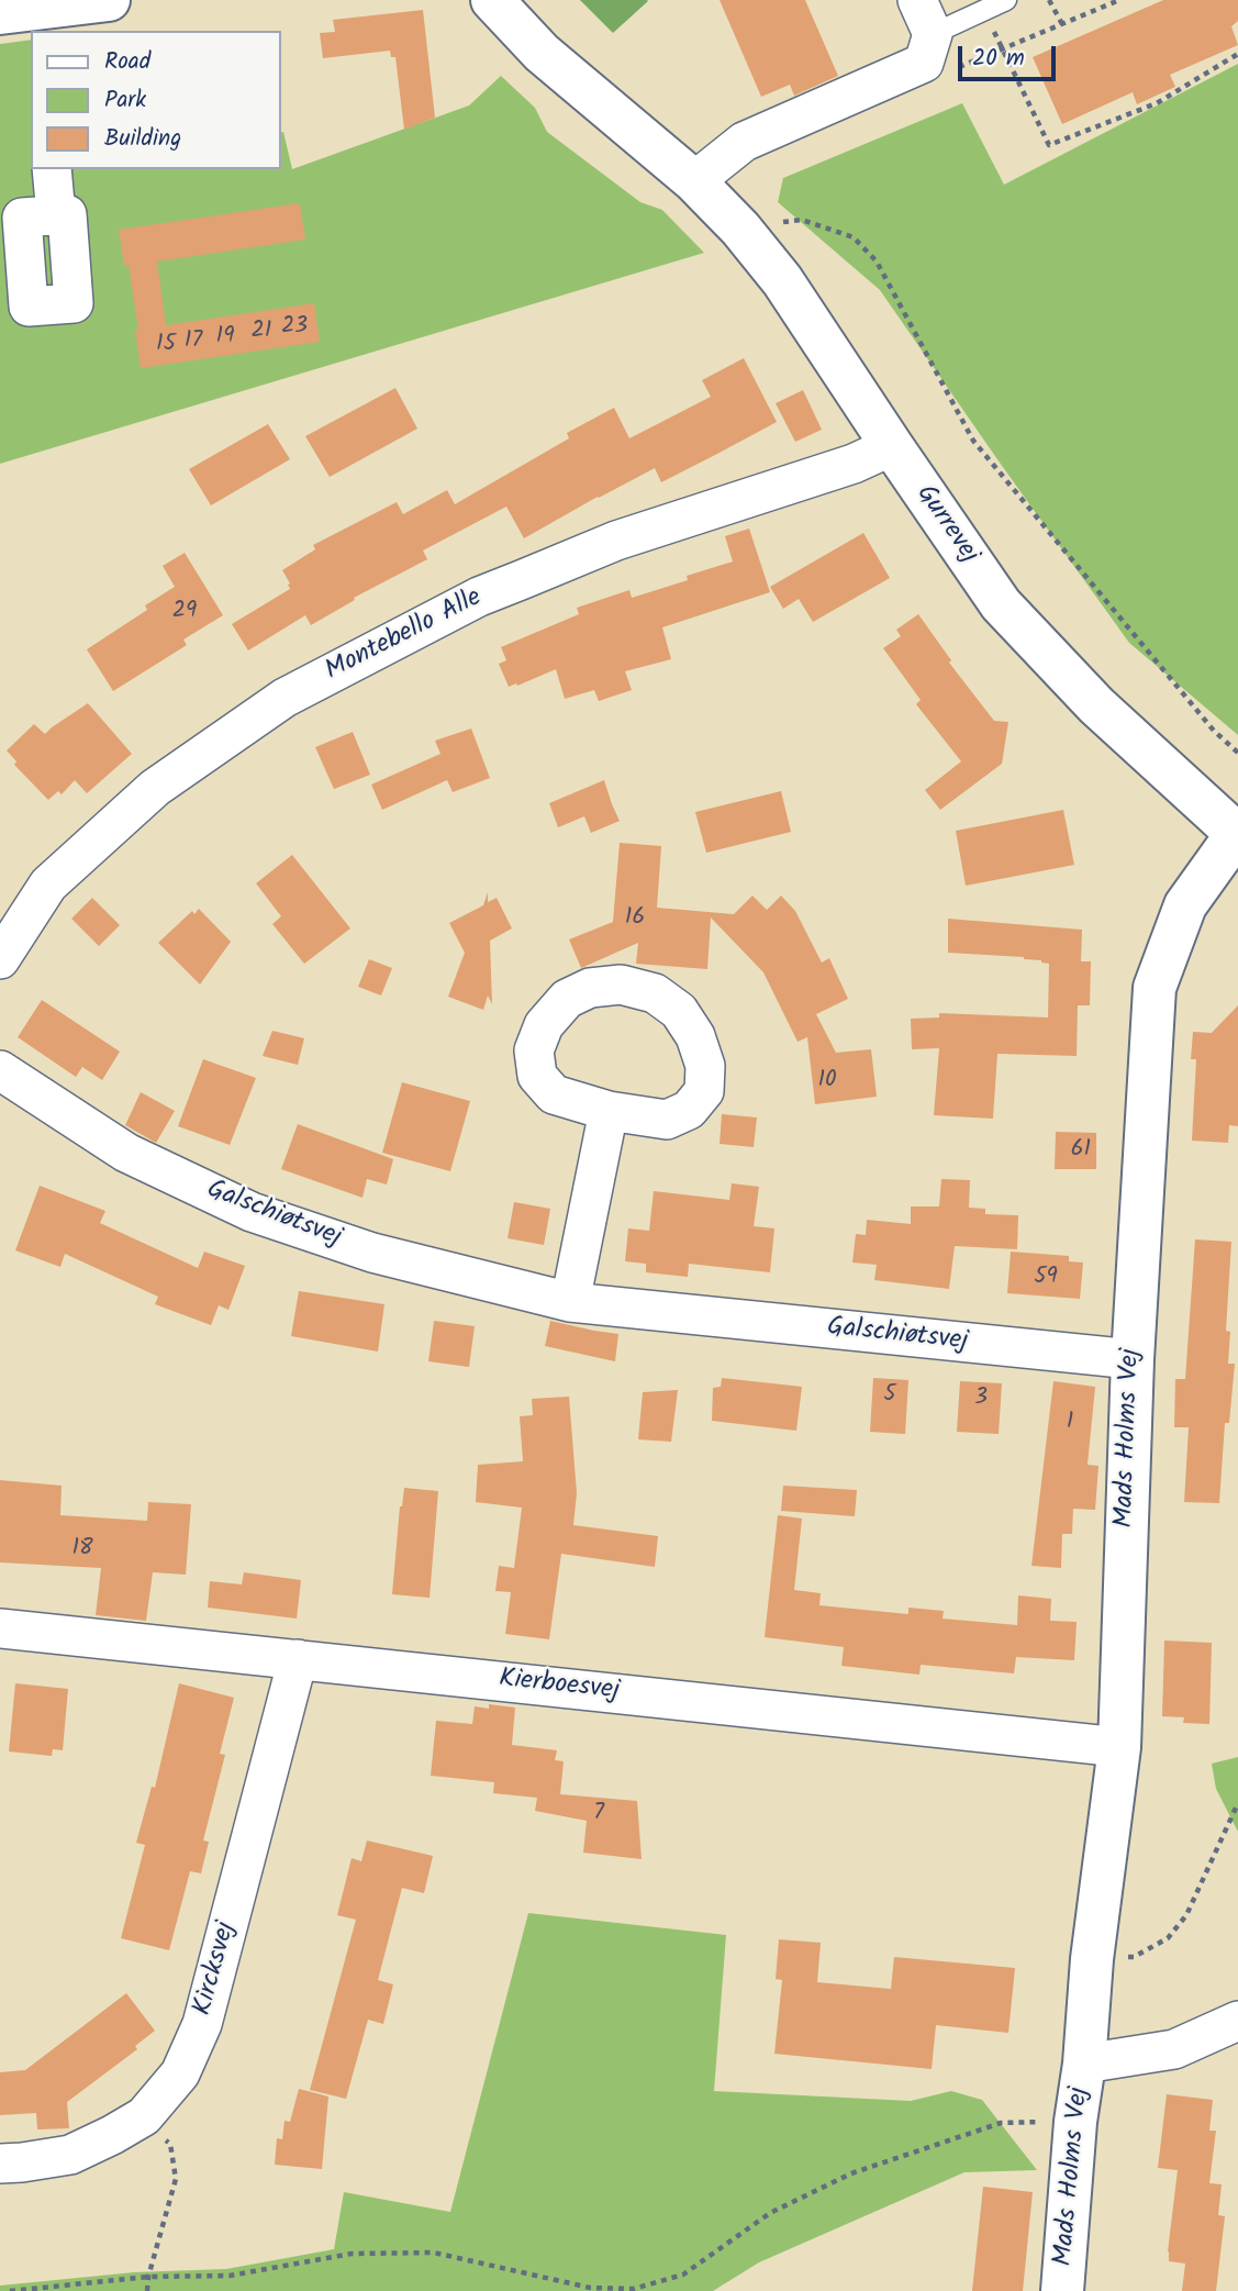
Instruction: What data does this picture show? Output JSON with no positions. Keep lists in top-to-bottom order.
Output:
{
  "streets": {
    "street": [
      "Gurrevej",
      "Montebello Alle",
      "Galschiøtsvej",
      "Mads Holms Vej",
      "Kierboesvej",
      "Kircksvej"
    ]
  },
  "crossings": [
    ["Gurrevej", "Montebello Alle"],
    ["Gurrevej", "Mads Holms Vej"],
    ["Galschiøtsvej", "Mads Holms Vej"],
    ["Mads Holms Vej", "Kierboesvej"],
    ["Kierboesvej", "Kircksvej"]
  ],
  "house_numbers": [
    "23",
    "21",
    "19",
    "17",
    "15",
    "29",
    "16",
    "10",
    "61",
    "59",
    "5",
    "3",
    "1",
    "18",
    "7"
  ],
  "legend": ["Road", "Park", "Building"],
  "scale_bar": "20 m"
}
